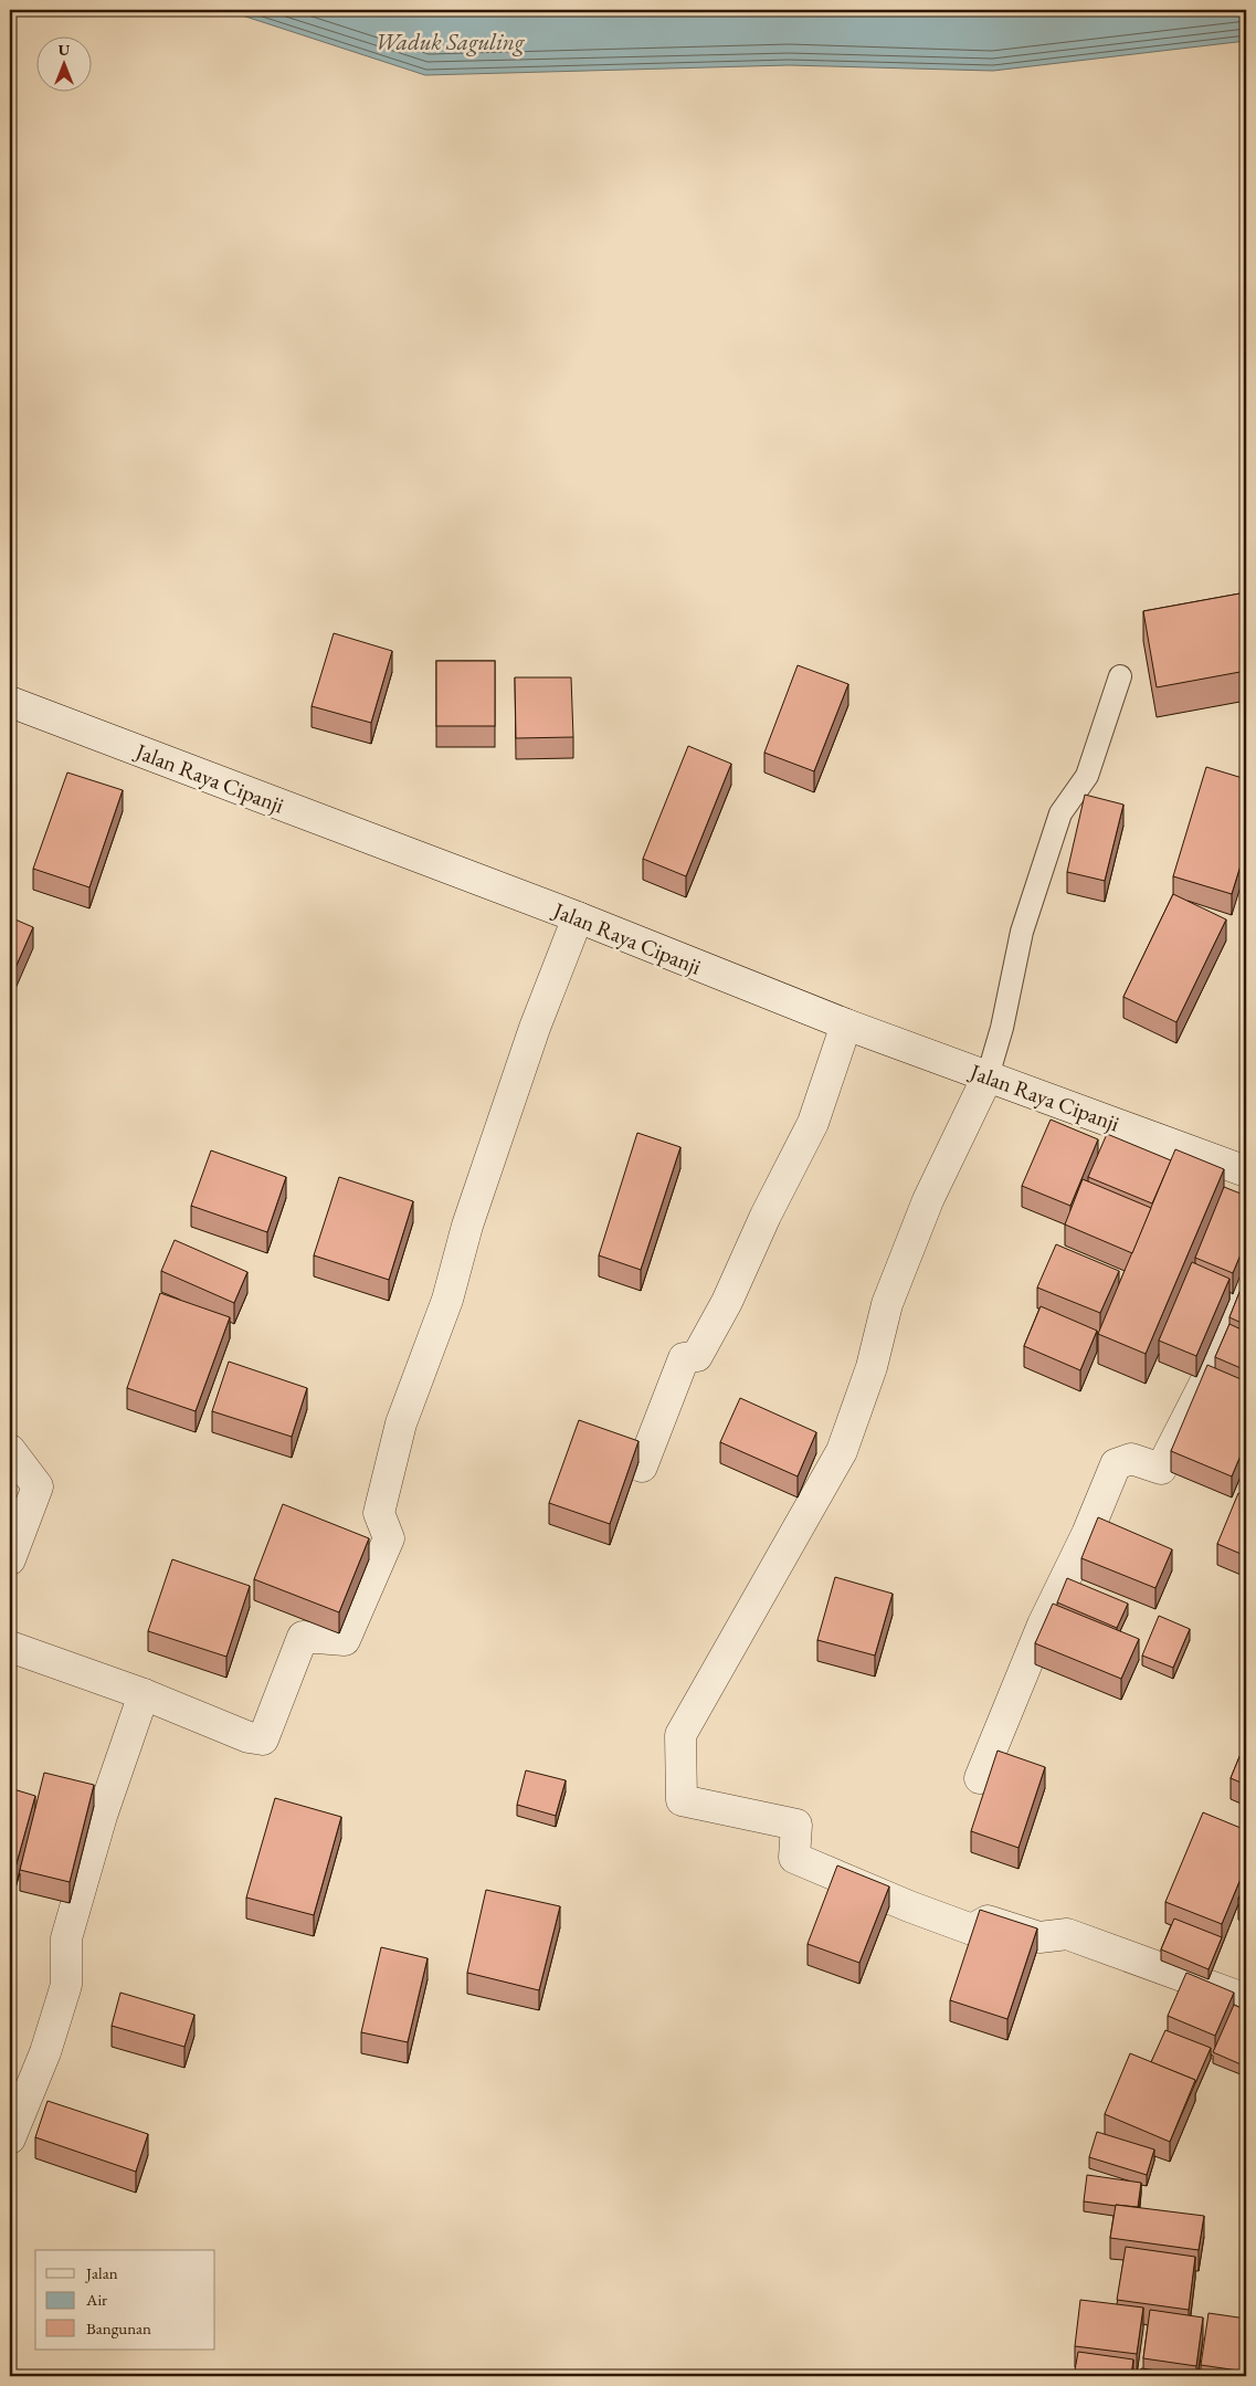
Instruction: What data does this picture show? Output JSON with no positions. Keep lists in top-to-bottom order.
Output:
{
  "streets": {
    "street": ["Jalan Raya Cipanji"]
  },
  "water": ["Waduk Saguling"],
  "legend": ["Jalan", "Air", "Bangunan"],
  "north": "top"
}
